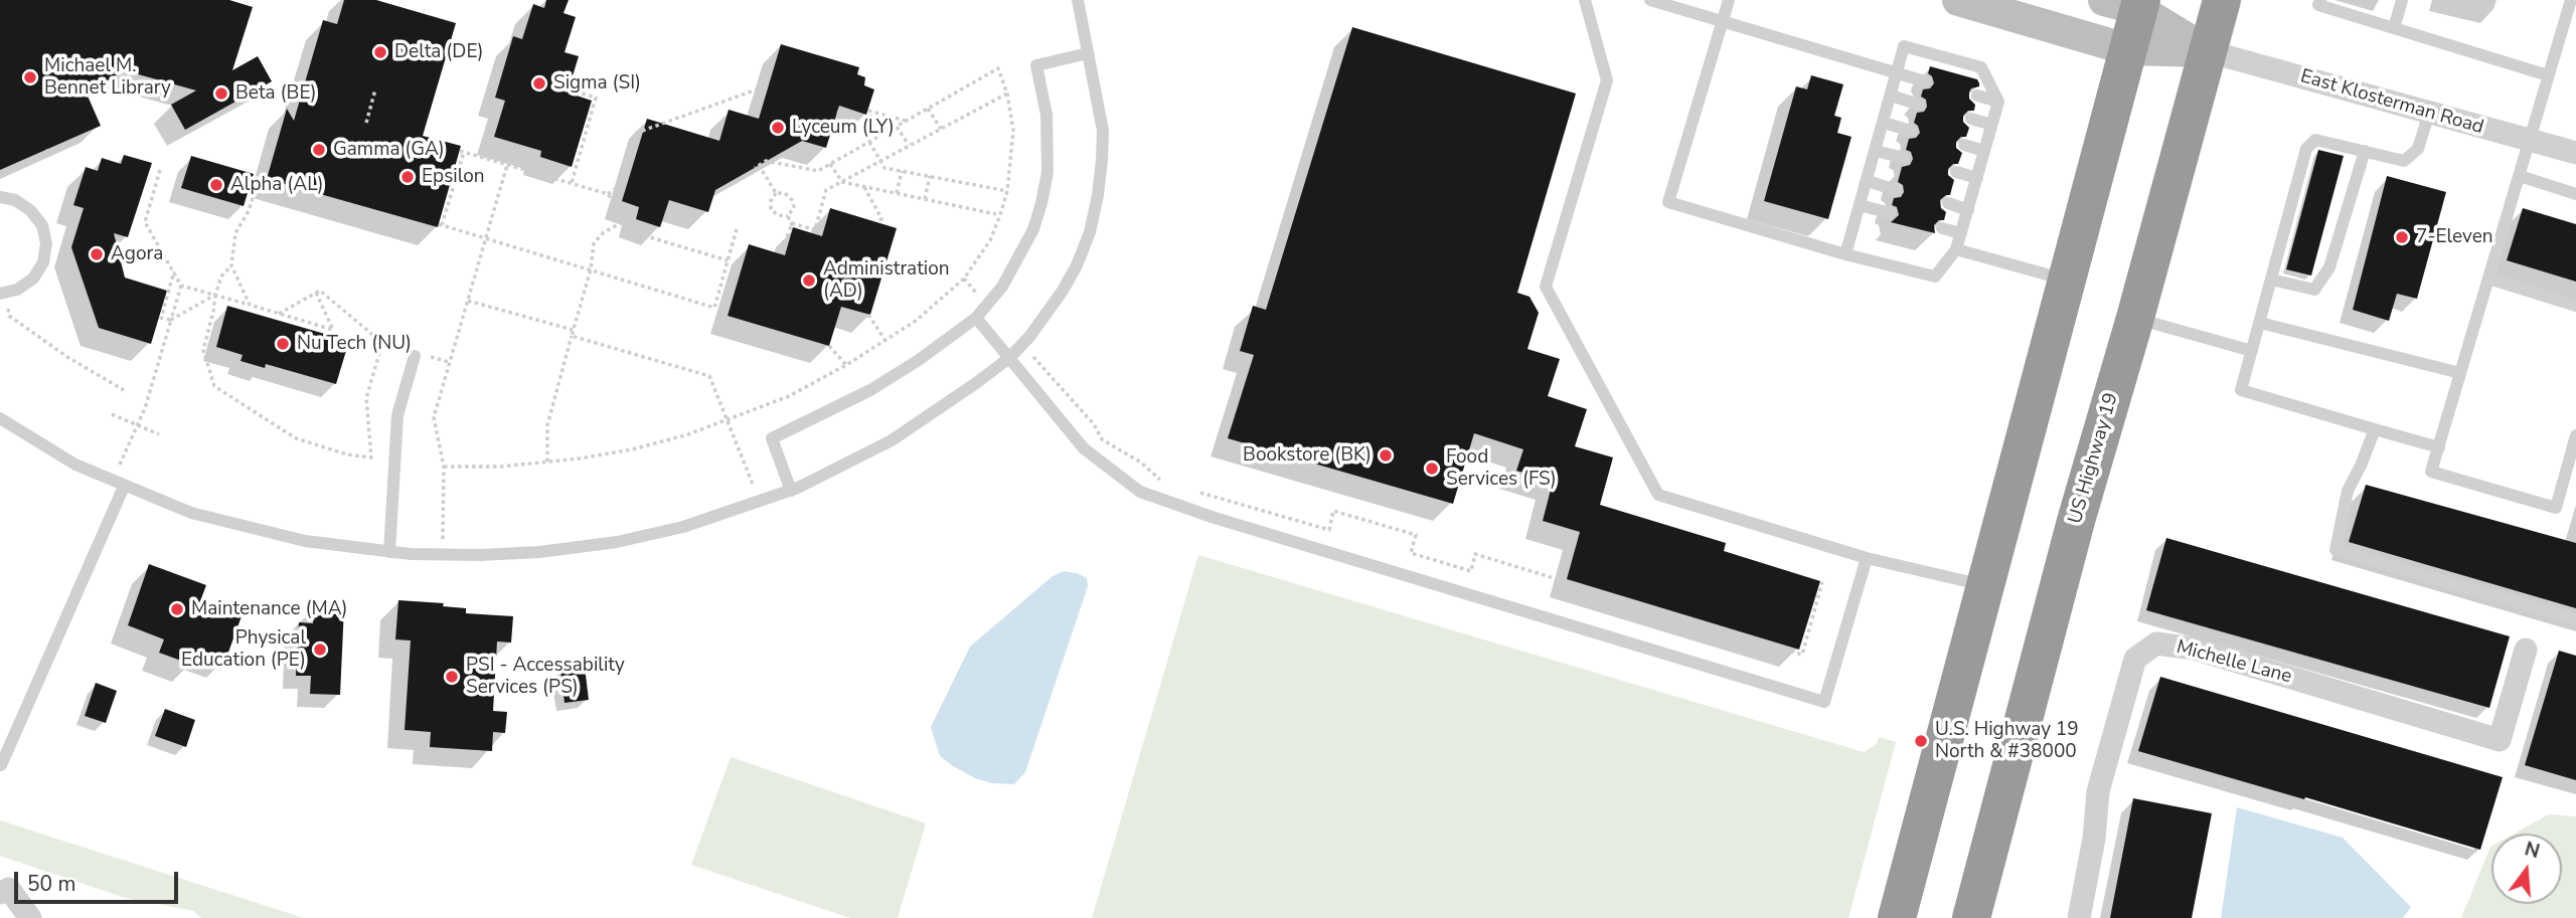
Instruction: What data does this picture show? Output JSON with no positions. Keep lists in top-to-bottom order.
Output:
{
  "streets": {
    "highway": ["US Highway 19"],
    "main road": ["East Klosterman Road"],
    "street": ["Michelle Lane"]
  },
  "crossings": [
    ["East Klosterman Road", "US Highway 19"]
  ],
  "places": [
    "Delta (DE)",
    "Michael M. Bennet Library",
    "Sigma (SI)",
    "Beta (BE)",
    "Lyceum (LY)",
    "Gamma (GA)",
    "Epsilon",
    "Alpha (AL)",
    "7-Eleven",
    "Agora",
    "Administration (AD)",
    "Nu Tech (NU)",
    "Bookstore (BK)",
    "Food Services (FS)",
    "Maintenance (MA)",
    "Physical Education (PE)",
    "PSI - Accessability Services (PS)",
    "U.S. Highway 19 North & #38000"
  ],
  "scale_bar": "50 m",
  "north": "top"
}
